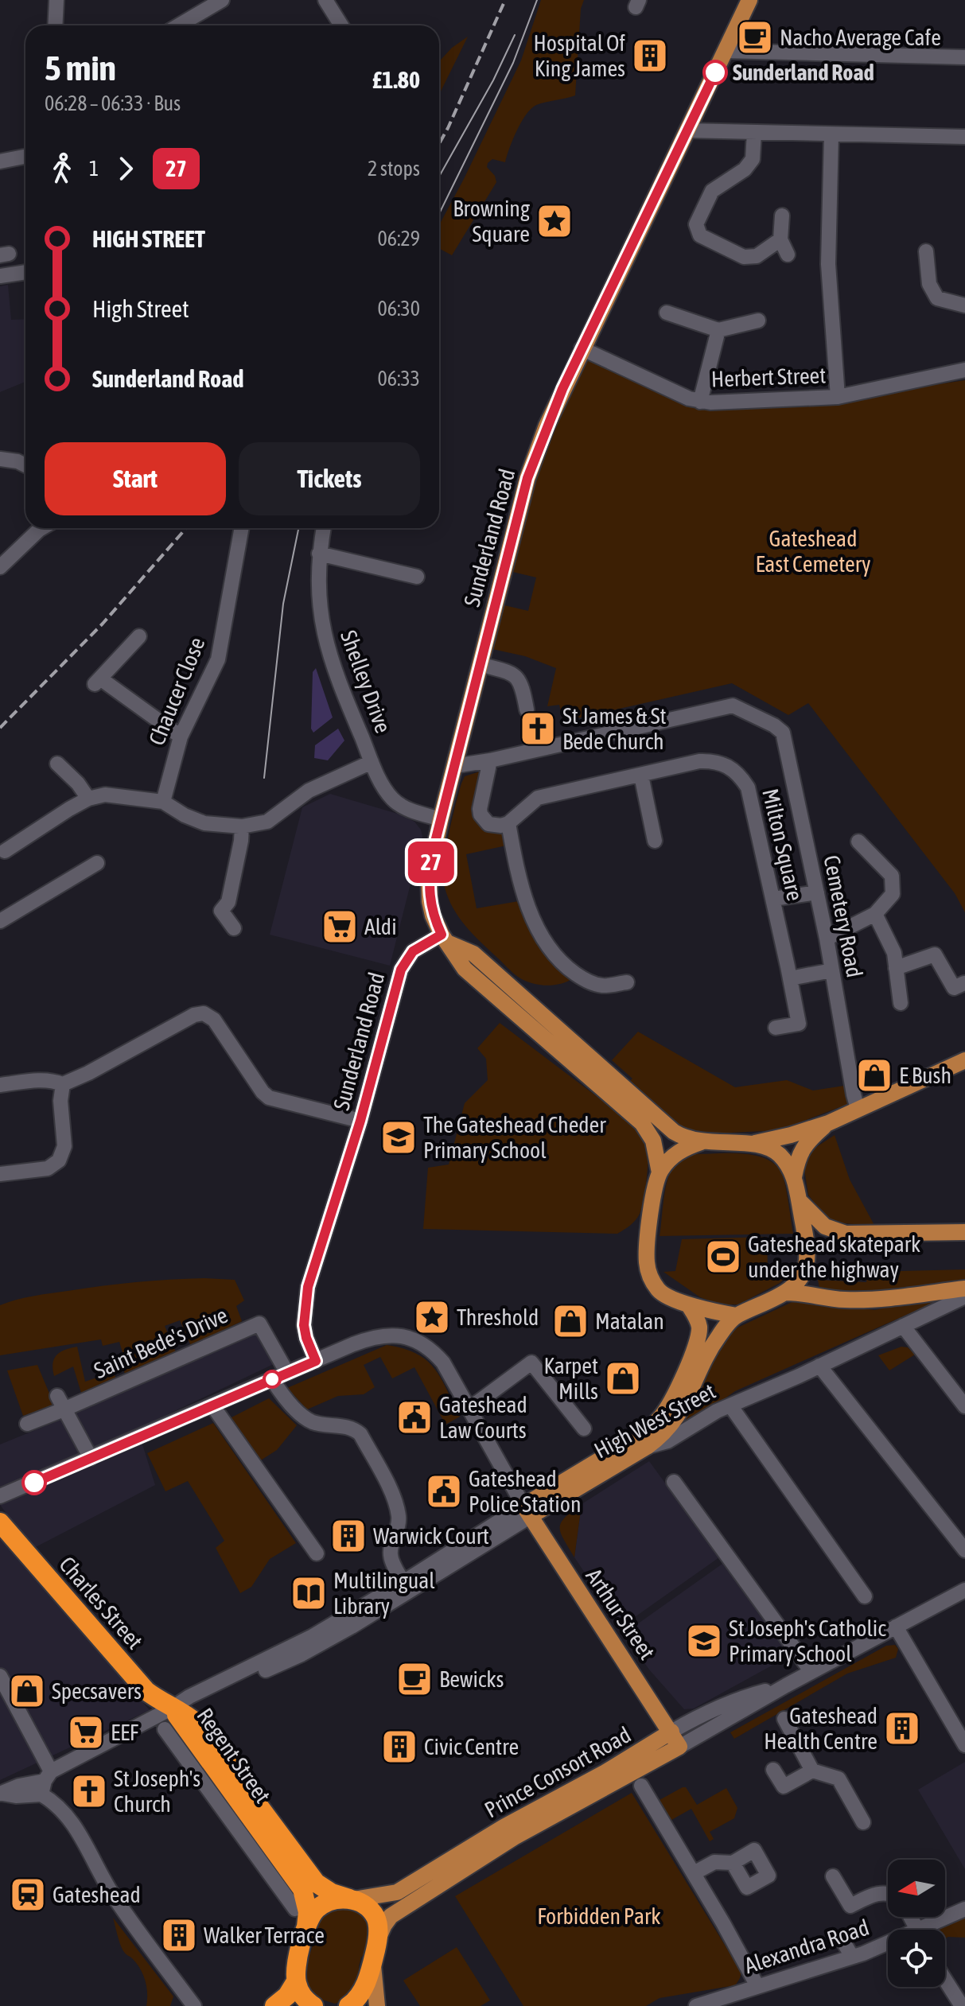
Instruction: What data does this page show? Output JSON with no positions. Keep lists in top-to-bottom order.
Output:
{
  "streets": {
    "highway": ["Charles Street", "Regent Street"],
    "main road": [
      "Sunderland Road",
      "High West Street",
      "Arthur Street",
      "Prince Consort Road"
    ],
    "street": [
      "Herbert Street",
      "Shelley Drive",
      "Chaucer Close",
      "Milton Square",
      "Cemetery Road",
      "Saint Bede's Drive",
      "Alexandra Road"
    ]
  },
  "crossings": [
    ["Herbert Street", "Sunderland Road"],
    ["Sunderland Road", "Shelley Drive"],
    ["High West Street", "Charles Street"],
    ["High West Street", "Arthur Street"],
    ["High West Street", "Regent Street"],
    ["Charles Street", "Regent Street"],
    ["Arthur Street", "Prince Consort Road"],
    ["Regent Street", "Prince Consort Road"]
  ],
  "parks": ["Gateshead East Cemetery", "Forbidden Park"],
  "places": {
    "cafe": ["Nacho Average Cafe", "Bewicks"],
    "building": [
      "Hospital Of King James",
      "Warwick Court",
      "Gateshead Health Centre",
      "Civic Centre",
      "Walker Terrace"
    ],
    "other": ["Sunderland Road"],
    "place": ["Browning Square", "Threshold"],
    "church": ["St James & St Bede Church", "St Joseph's Church"],
    "supermarket": ["Aldi", "EEF"],
    "shop": [
      "E Bush",
      "Matalan",
      "Karpet Mills",
      "Specsavers"
    ],
    "school or university": ["The Gateshead Cheder Primary School", "St Joseph's Catholic Primary School"],
    "sports": ["Gateshead skatepark under the highway"],
    "public building": ["Gateshead Law Courts", "Gateshead Police Station"],
    "library": ["Multilingual Library"],
    "station": ["Gateshead"]
  },
  "lines": ["bus line 27"],
  "north": "left",
  "page": {
    "on_map": "27",
    "heading": ["5 min", "06:28 – 06:33 · Bus", "£1.80"],
    "legs": ["1", "27", "2 stops"],
    "list": [
      {
        "name": "HIGH STREET",
        "value": "06:29"
      },
      {
        "name": "High Street",
        "value": "06:30"
      },
      {
        "name": "Sunderland Road",
        "value": "06:33"
      }
    ],
    "buttons": ["Start", "Tickets"]
  }
}
